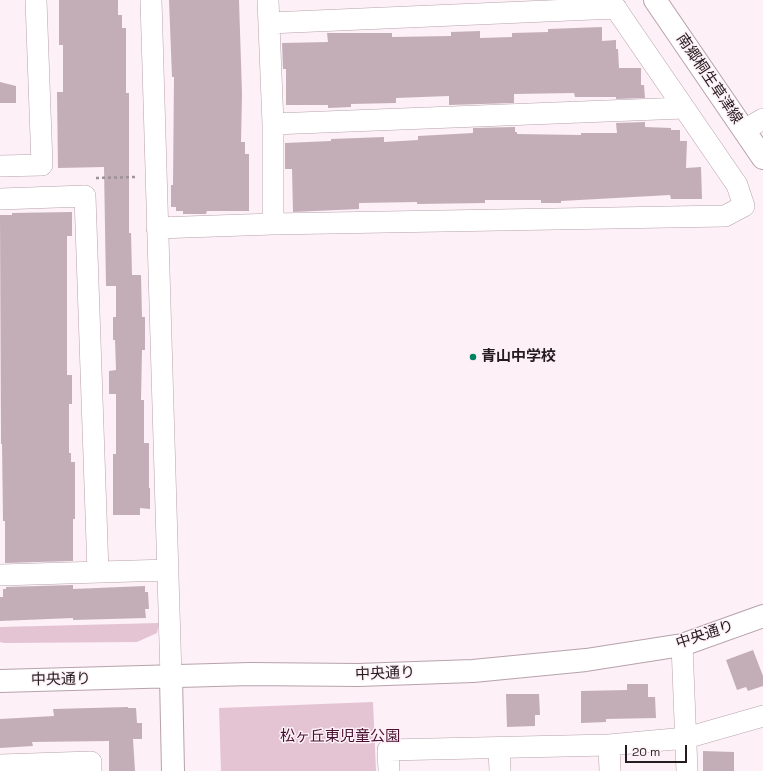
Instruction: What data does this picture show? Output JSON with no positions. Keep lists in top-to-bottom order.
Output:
{
  "streets": {
    "street": ["南郷桐生草津線", "中央通り"]
  },
  "parks": ["松ヶ丘東児童公園"],
  "places": ["青山中学校"],
  "scale_bar": "20 m"
}
